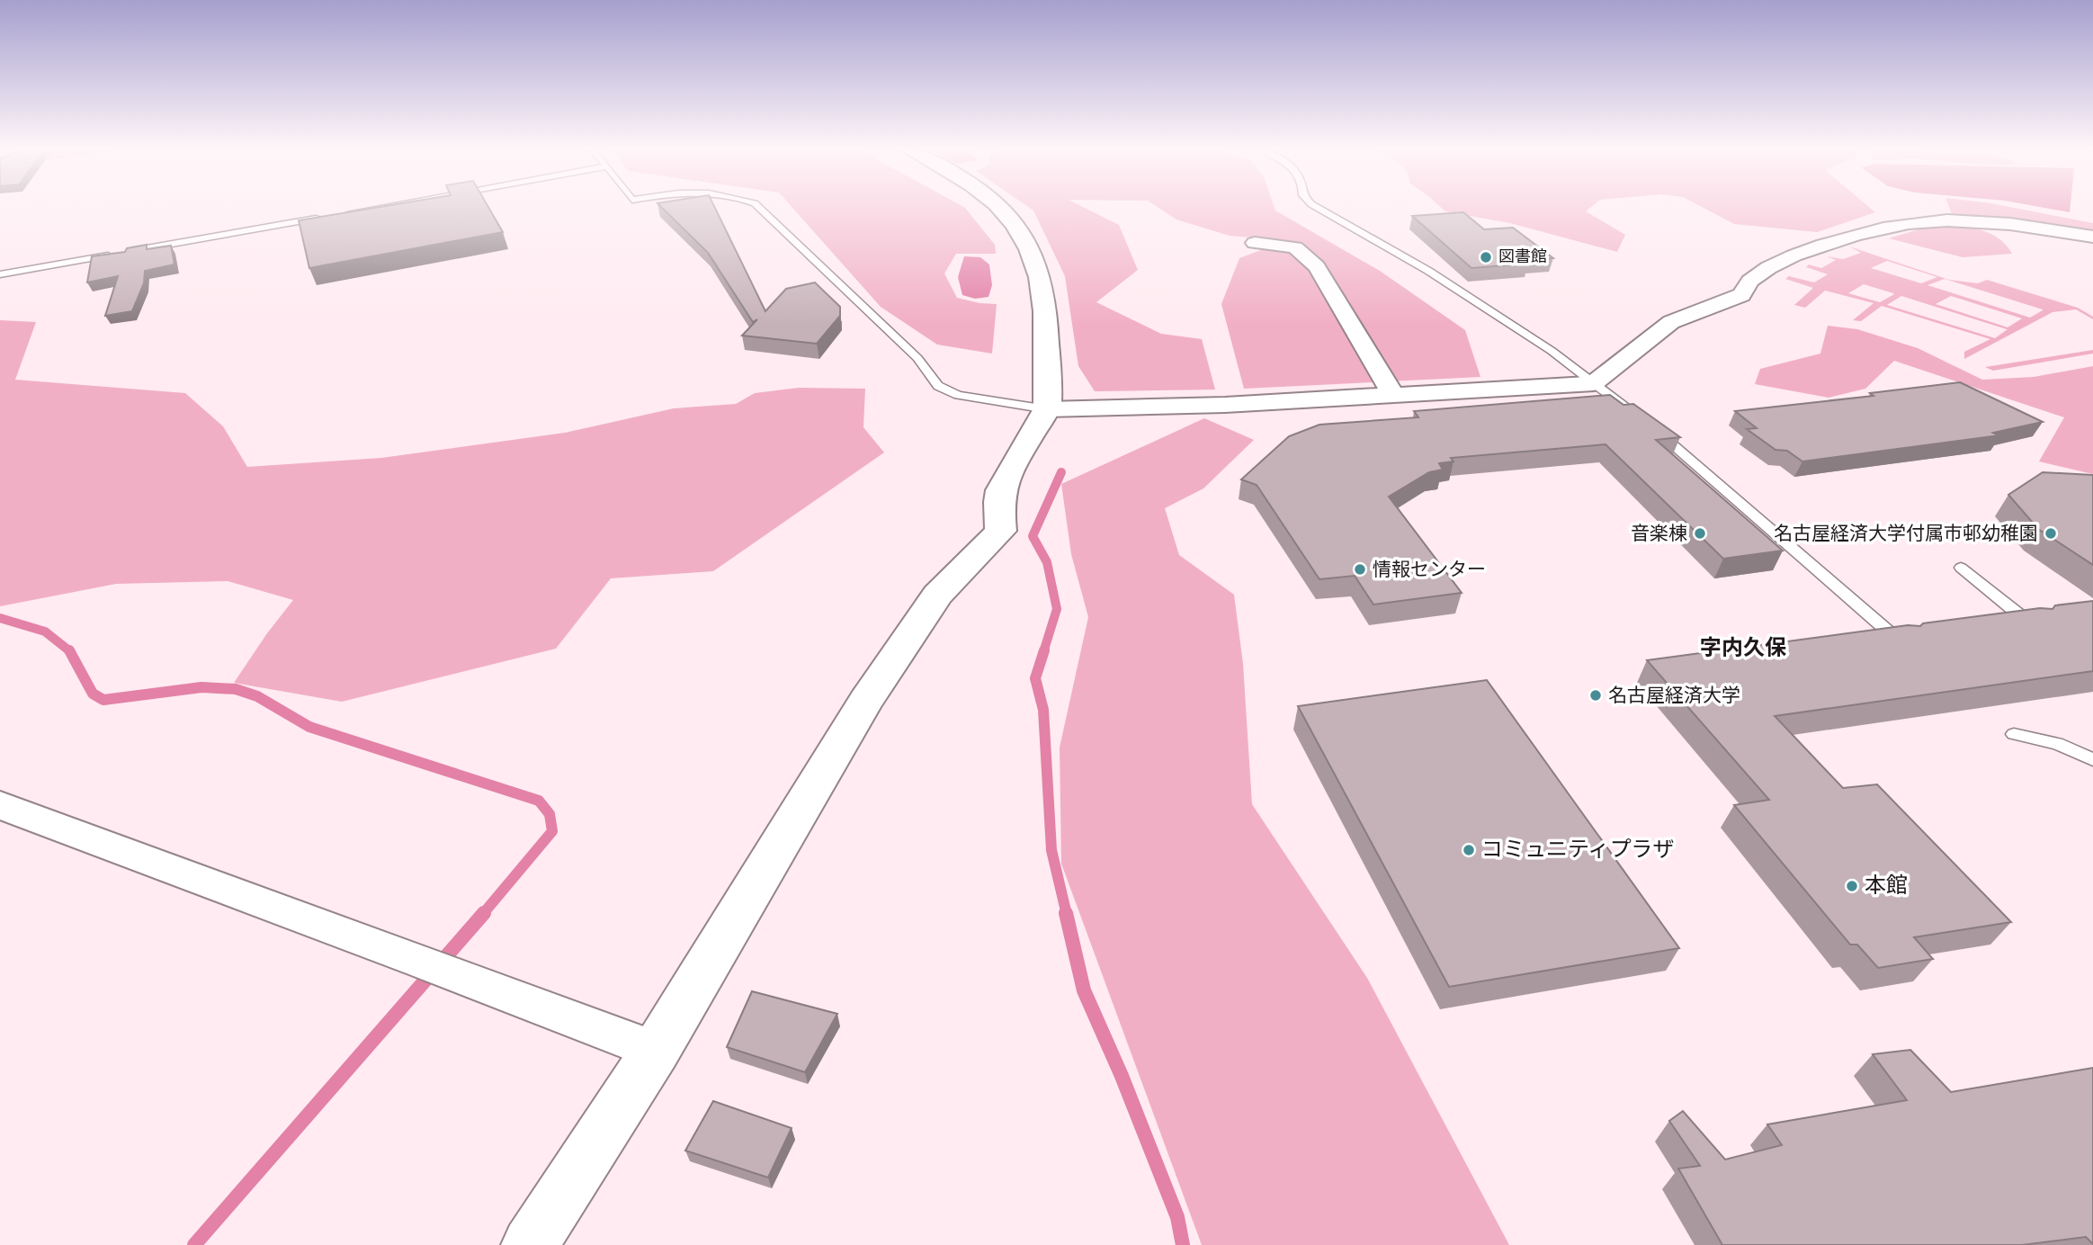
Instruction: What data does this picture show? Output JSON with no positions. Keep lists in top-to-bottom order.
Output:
{
  "districts": ["字内久保"],
  "places": [
    "図書館",
    "音楽棟",
    "名古屋経済大学付属市邨幼稚園",
    "情報センター",
    "名古屋経済大学",
    "コミュニティプラザ",
    "本館"
  ]
}
